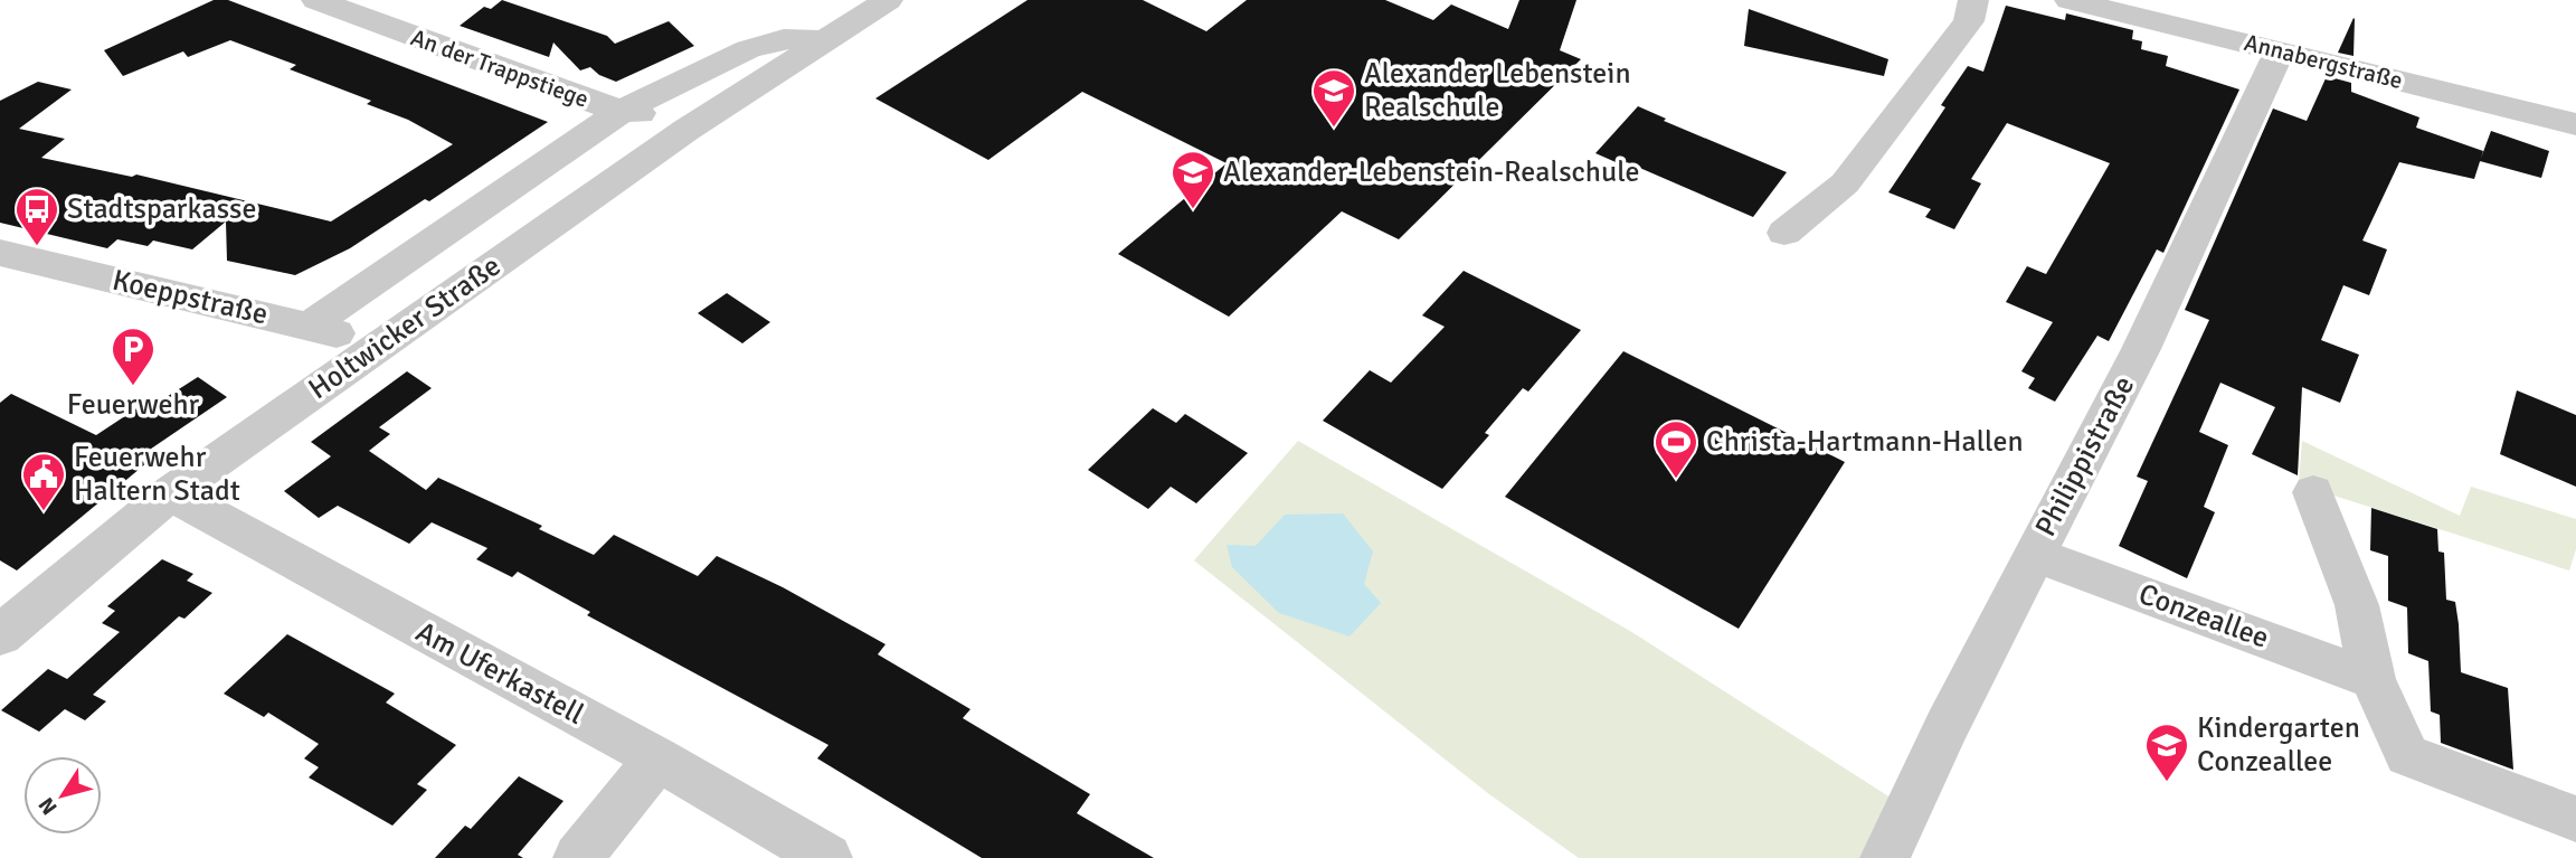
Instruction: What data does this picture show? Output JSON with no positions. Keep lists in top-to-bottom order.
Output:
{
  "streets": {
    "street": [
      "Annabergstraße",
      "An der Trappstiege",
      "Koeppstraße",
      "Holtwicker Straße",
      "Philippistraße",
      "Conzeallee",
      "Am Uferkastell"
    ]
  },
  "crossings": [
    ["Annabergstraße", "Philippistraße"],
    ["An der Trappstiege", "Holtwicker Straße"],
    ["Koeppstraße", "Holtwicker Straße"],
    ["Holtwicker Straße", "Am Uferkastell"],
    ["Philippistraße", "Conzeallee"]
  ],
  "places": {
    "school or university": ["Alexander Lebenstein Realschule", "Alexander-Lebenstein-Realschule", "Kindergarten Conzeallee"],
    "bus stop": ["Stadtsparkasse"],
    "parking": ["Feuerwehr"],
    "sports": ["Christa-Hartmann-Hallen"],
    "public building": ["Feuerwehr Haltern Stadt"]
  },
  "north": "bottom left"
}
